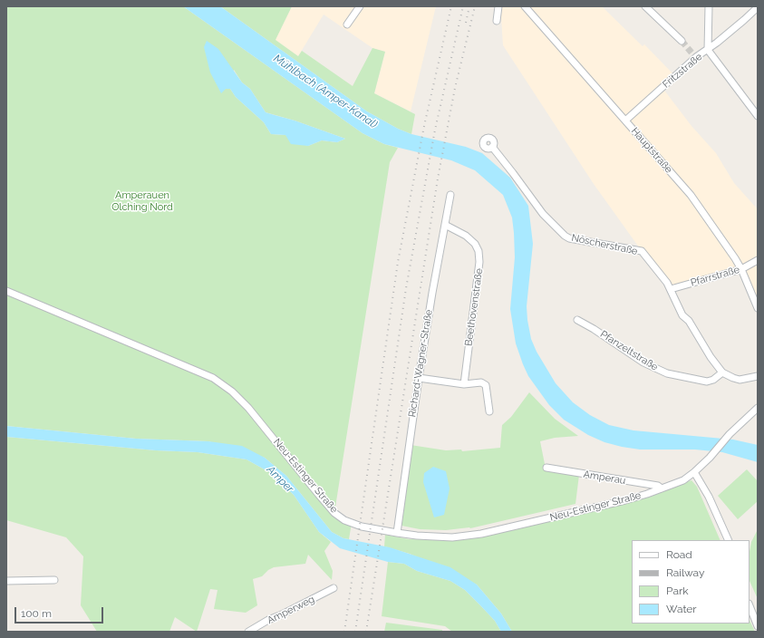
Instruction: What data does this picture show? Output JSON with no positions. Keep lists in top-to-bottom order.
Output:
{
  "streets": {
    "street": [
      "Fritzstraße",
      "Hauptstraße",
      "Nöscherstraße",
      "Pfarrstraße",
      "Beethovenstraße",
      "Pfanzeltstraße",
      "Richard-Wagner-Straße",
      "Neu-Estinger Straße",
      "Amperau",
      "Amperweg"
    ]
  },
  "crossings": [
    ["Fritzstraße", "Hauptstraße"],
    ["Hauptstraße", "Pfarrstraße"],
    ["Nöscherstraße", "Pfarrstraße"],
    ["Nöscherstraße", "Pfanzeltstraße"],
    ["Beethovenstraße", "Richard-Wagner-Straße"],
    ["Richard-Wagner-Straße", "Neu-Estinger Straße"],
    ["Neu-Estinger Straße", "Amperau"]
  ],
  "water": ["Mühlbach (Amper-Kanal)", "Amper"],
  "parks": ["Amperauen Olching Nord"],
  "legend": [
    "Road",
    "Railway",
    "Park",
    "Water"
  ],
  "scale_bar": "100 m"
}
